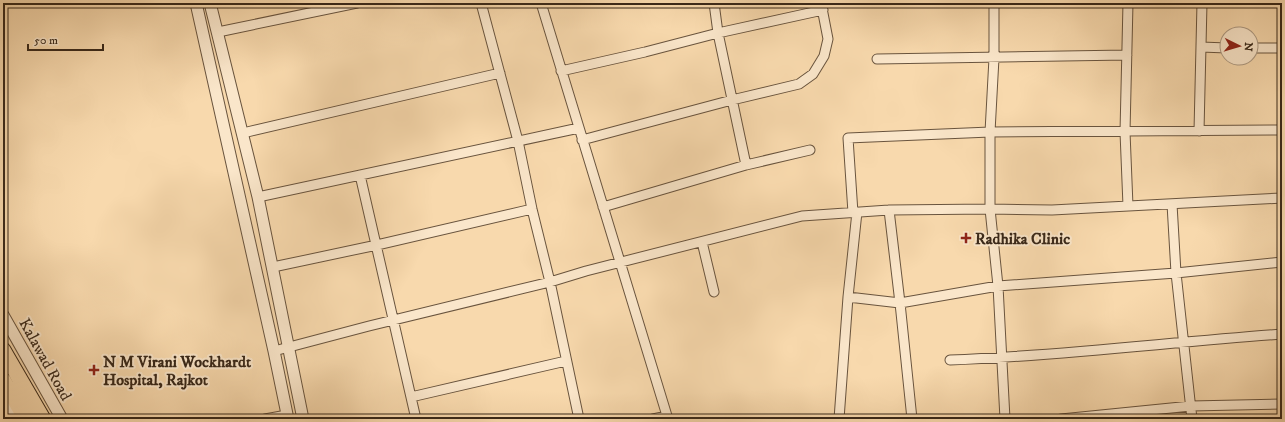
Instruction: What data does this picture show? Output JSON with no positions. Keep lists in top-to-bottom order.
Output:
{
  "streets": {
    "street": ["Kalawad Road"]
  },
  "places": {
    "health": ["Radhika Clinic", "N M Virani Wockhardt Hospital, Rajkot"]
  },
  "scale_bar": "50 m",
  "north": "right"
}
